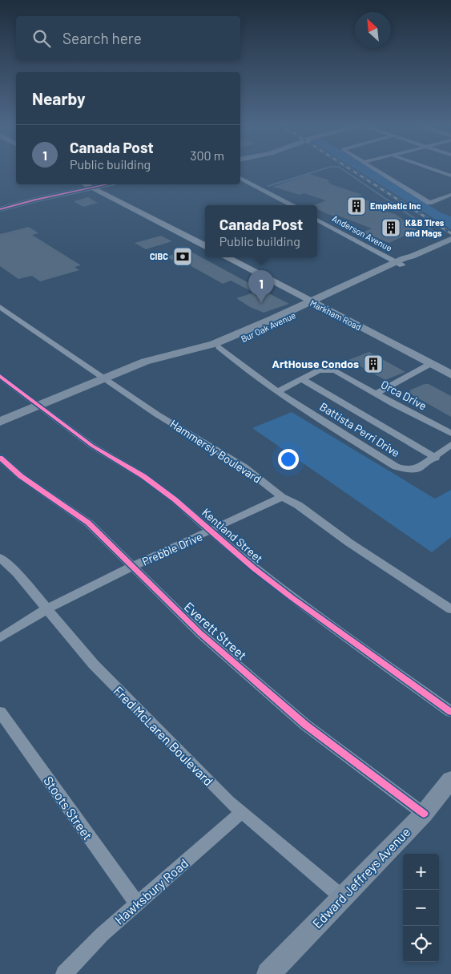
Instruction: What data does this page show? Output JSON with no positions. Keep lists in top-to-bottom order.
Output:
{
  "streets": {
    "main road": ["Markham Road"],
    "street": [
      "Anderson Avenue",
      "Bur Oak Avenue",
      "Orca Drive",
      "Battista Perri Drive",
      "Hammersly Boulevard",
      "Kentland Street",
      "Prebble Drive",
      "Everett Street",
      "Fred McLaren Boulevard",
      "Stoots Street",
      "Edward Jeffreys Avenue",
      "Hawksbury Road"
    ]
  },
  "crossings": [
    ["Anderson Avenue", "Bur Oak Avenue"],
    ["Markham Road", "Bur Oak Avenue"],
    ["Bur Oak Avenue", "Battista Perri Drive"],
    ["Bur Oak Avenue", "Hammersly Boulevard"],
    ["Bur Oak Avenue", "Kentland Street"],
    ["Hammersly Boulevard", "Prebble Drive"],
    ["Kentland Street", "Prebble Drive"],
    ["Prebble Drive", "Everett Street"],
    ["Prebble Drive", "Fred McLaren Boulevard"],
    ["Everett Street", "Edward Jeffreys Avenue"],
    ["Fred McLaren Boulevard", "Edward Jeffreys Avenue"],
    ["Fred McLaren Boulevard", "Hawksbury Road"],
    ["Stoots Street", "Hawksbury Road"]
  ],
  "places": {
    "building": ["Emphatic Inc", "K&B Tires and Mags", "ArtHouse Condos"],
    "bank": ["CIBC"]
  },
  "north": "top left",
  "page": {
    "search": "Search here",
    "heading": "Nearby",
    "list": [
      {
        "mark": "1",
        "name": "Canada Post",
        "note": "Public building",
        "value": "300 m"
      }
    ],
    "popup": ["Canada Post", "Public building"],
    "pins": "1",
    "map_buttons": ["+", "−"]
  }
}
